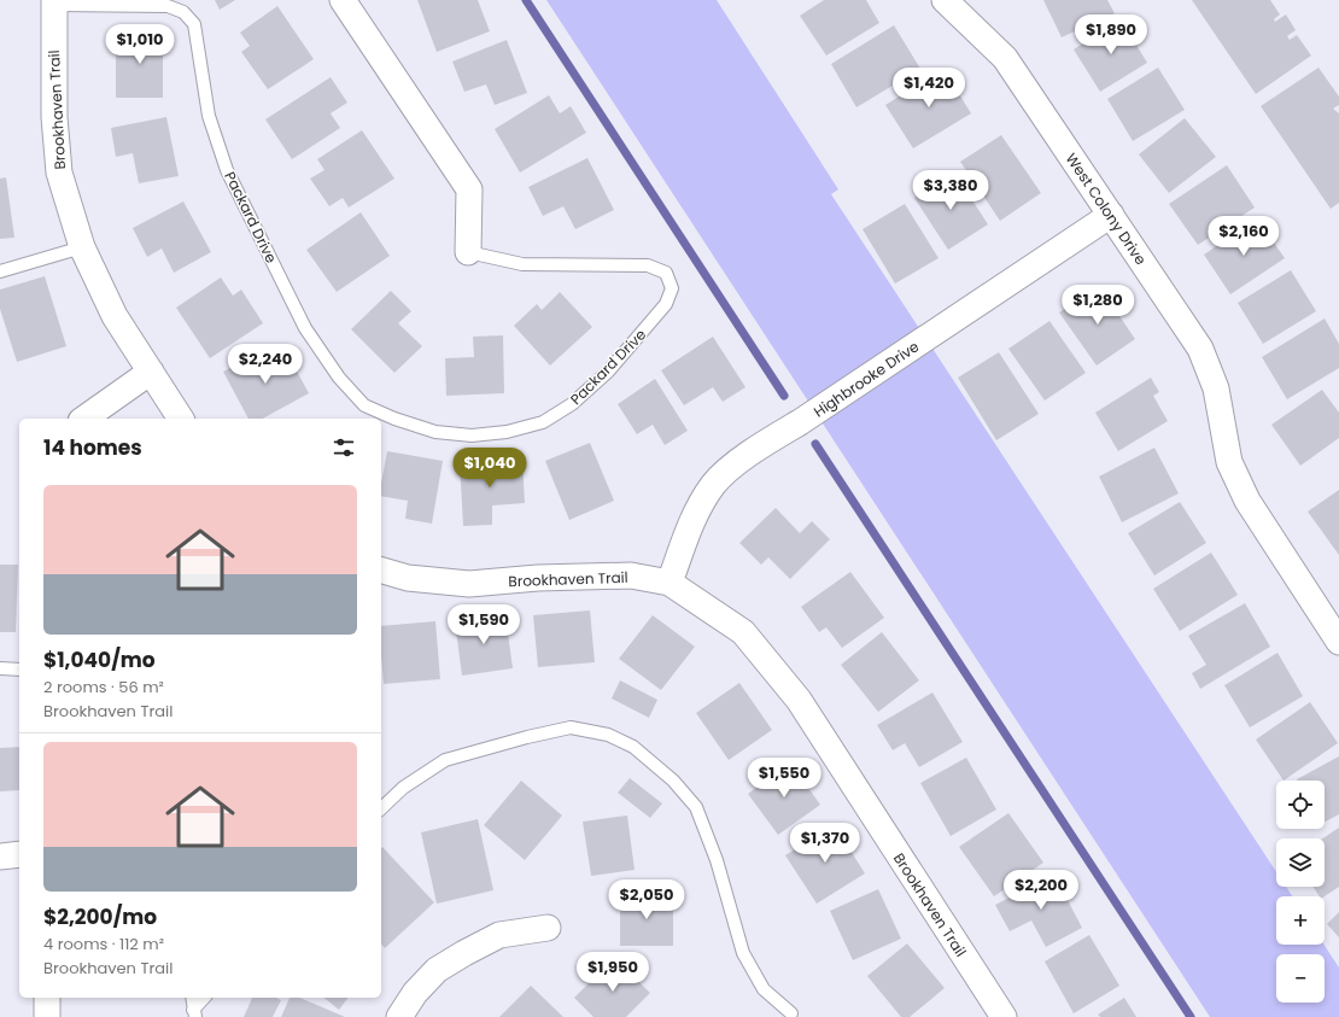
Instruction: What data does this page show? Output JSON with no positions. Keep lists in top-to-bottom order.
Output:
{
  "streets": {
    "street": [
      "Brookhaven Trail",
      "West Colony Drive",
      "Packard Drive",
      "Highbrooke Drive"
    ]
  },
  "crossings": [
    ["Brookhaven Trail", "Packard Drive"],
    ["Brookhaven Trail", "Highbrooke Drive"],
    ["West Colony Drive", "Highbrooke Drive"]
  ],
  "page": {
    "price": [
      "$1,890",
      "$1,010",
      "$1,420",
      "$3,380",
      "$2,160",
      "$1,280",
      "$2,240",
      "$1,040",
      "$1,590",
      "$1,550",
      "$1,370",
      "$2,200",
      "$2,050",
      "$1,950"
    ],
    "heading": "14 homes",
    "list": [
      {
        "name": "$1,040/mo",
        "note": "2 rooms · 56 m² · Brookhaven Trail"
      },
      {
        "name": "$2,200/mo",
        "note": "4 rooms · 112 m² · Brookhaven Trail"
      }
    ],
    "map_buttons": ["+", "−"]
  }
}
